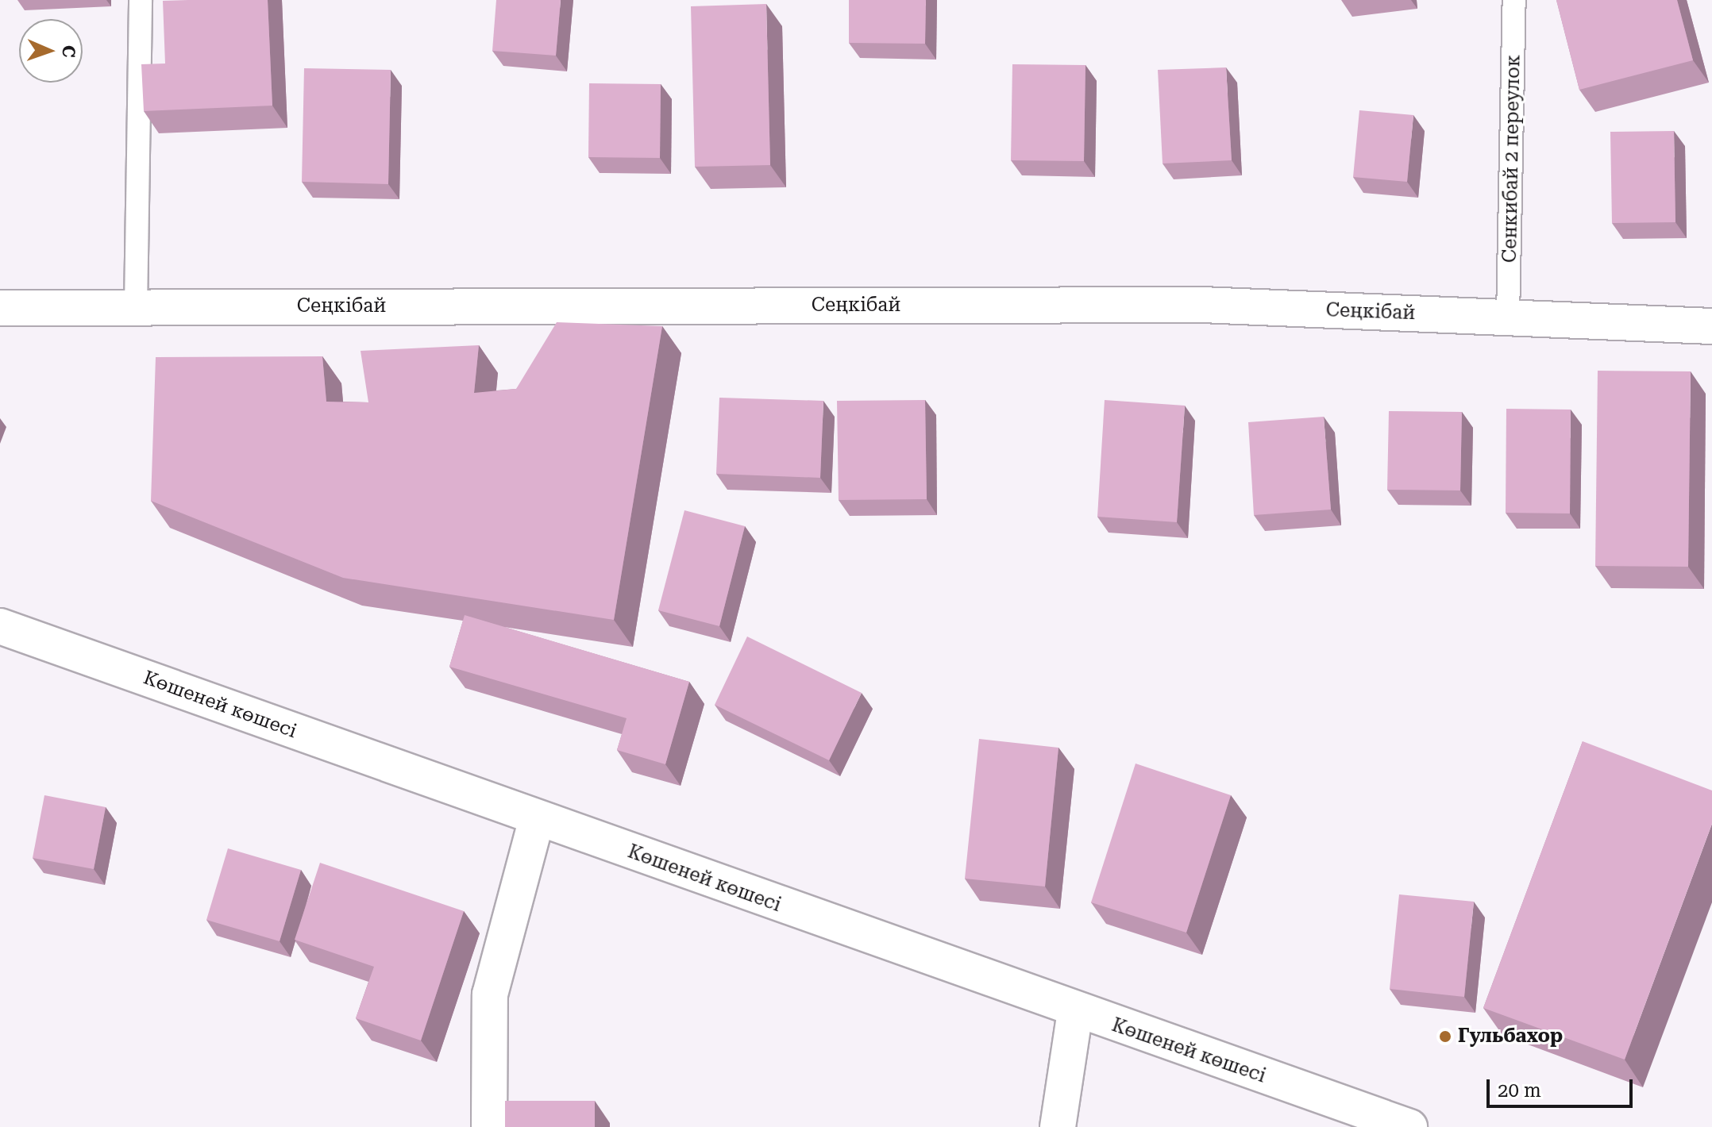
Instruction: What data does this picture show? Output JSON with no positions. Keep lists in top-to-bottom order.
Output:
{
  "streets": {
    "street": ["Сеңкібай", "Көшеней көшесі"],
    "lane": ["Сенкибай 2 переулок"]
  },
  "crossings": [
    ["Сенкибай 2 переулок", "Сеңкібай"]
  ],
  "places": ["Гульбахор"],
  "scale_bar": "20 m",
  "north": "right"
}
